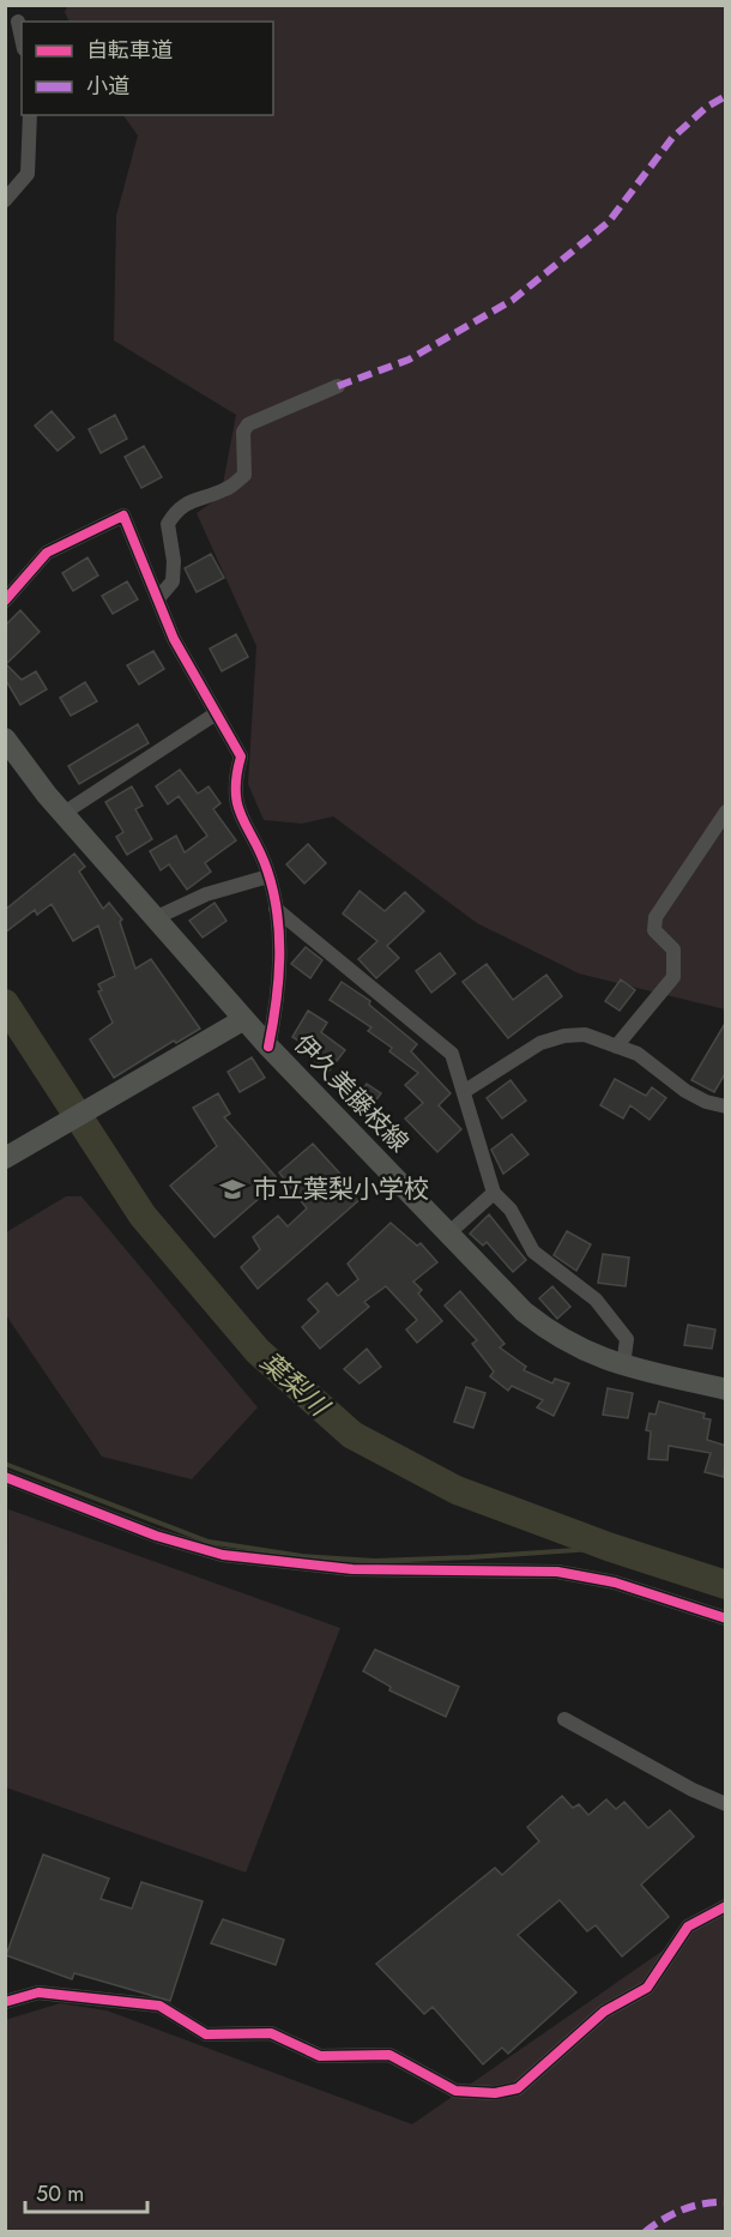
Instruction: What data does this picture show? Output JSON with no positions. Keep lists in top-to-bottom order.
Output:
{
  "streets": {
    "main road": ["伊久美藤枝線"]
  },
  "water": ["葉梨川"],
  "places": {
    "school or university": ["市立葉梨小学校"]
  },
  "legend": ["自転車道", "小道"],
  "scale_bar": "50 m"
}
